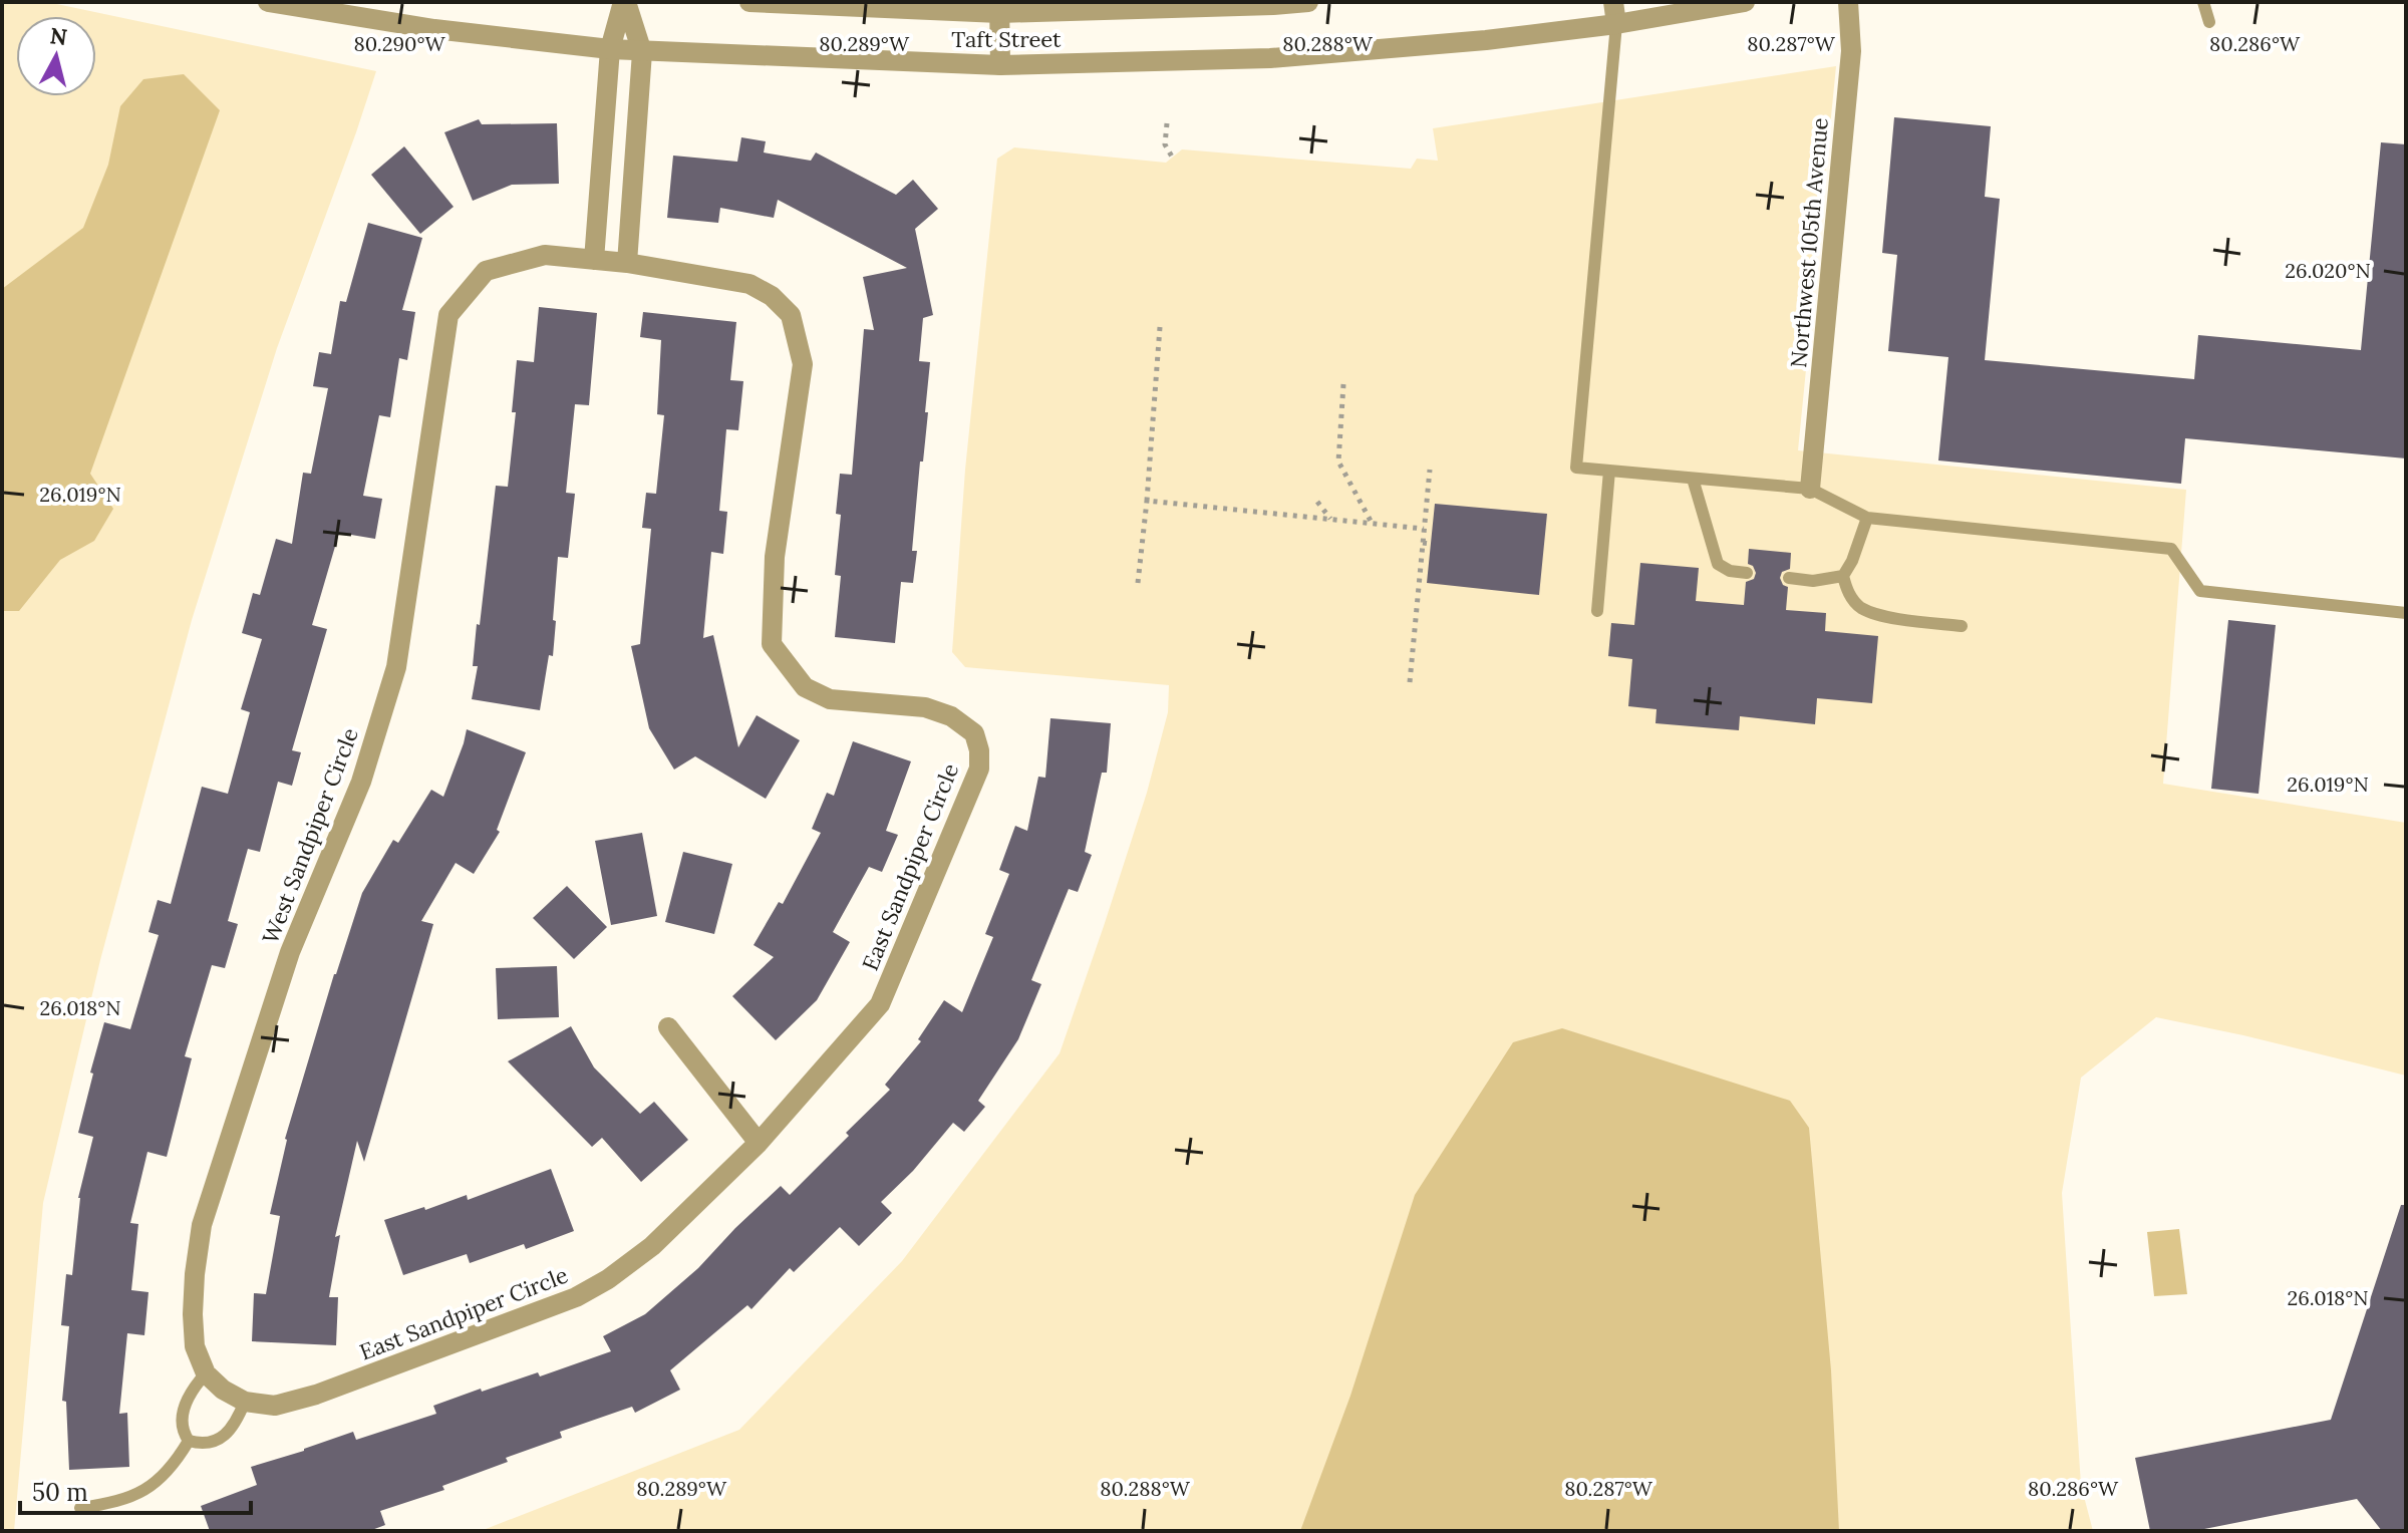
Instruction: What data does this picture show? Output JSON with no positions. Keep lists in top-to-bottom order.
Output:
{
  "streets": {
    "street": [
      "Taft Street",
      "Northwest 105th Avenue",
      "West Sandpiper Circle",
      "East Sandpiper Circle"
    ]
  },
  "crossings": [
    ["West Sandpiper Circle", "East Sandpiper Circle"]
  ],
  "scale_bar": "50 m",
  "north": "top",
  "coordinates": [
    "80.290°W",
    "80.289°W",
    "80.288°W",
    "80.287°W",
    "80.286°W",
    "26.020°N",
    "26.019°N",
    "26.018°N"
  ]
}
